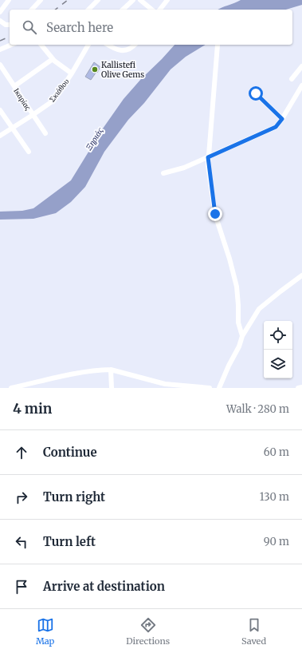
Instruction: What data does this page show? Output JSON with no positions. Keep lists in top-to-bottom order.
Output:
{
  "streets": {
    "street": ["Σκιάθου", "Ικαρίας"]
  },
  "crossings": [
    ["Σκιάθου", "Ικαρίας"]
  ],
  "water": ["Ξηριάς"],
  "places": ["Kallistefi Olive Gems"],
  "page": {
    "search": "Search here",
    "heading": ["4 min", "Walk · 280 m"],
    "list": [
      ["Continue", "60 m"],
      ["Turn right", "130 m"],
      ["Turn left", "90 m"],
      "Arrive at destination"
    ],
    "nav": ["Map", "Directions", "Saved"]
  }
}
